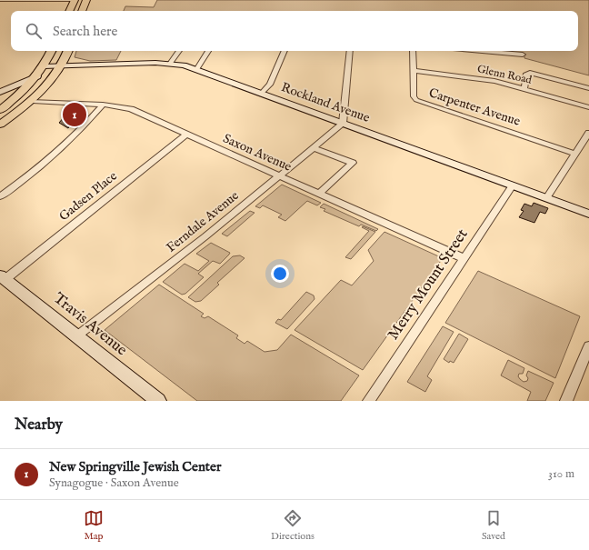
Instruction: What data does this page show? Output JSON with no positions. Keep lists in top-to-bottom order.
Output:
{
  "streets": {
    "street": [
      "Glenn Road",
      "Rockland Avenue",
      "Carpenter Avenue",
      "Saxon Avenue",
      "Gadsen Place",
      "Ferndale Avenue",
      "Merry Mount Street",
      "Travis Avenue"
    ]
  },
  "crossings": [
    ["Glenn Road", "Carpenter Avenue"],
    ["Rockland Avenue", "Ferndale Avenue"],
    ["Rockland Avenue", "Merry Mount Street"],
    ["Saxon Avenue", "Gadsen Place"],
    ["Saxon Avenue", "Ferndale Avenue"],
    ["Saxon Avenue", "Merry Mount Street"],
    ["Gadsen Place", "Travis Avenue"],
    ["Ferndale Avenue", "Travis Avenue"]
  ],
  "page": {
    "search": "Search here",
    "pins": "1",
    "heading": "Nearby",
    "list": [
      {
        "mark": "1",
        "name": "New Springville Jewish Center",
        "note": "Synagogue · Saxon Avenue",
        "value": "310 m"
      }
    ],
    "nav": ["Map", "Directions", "Saved"]
  }
}
